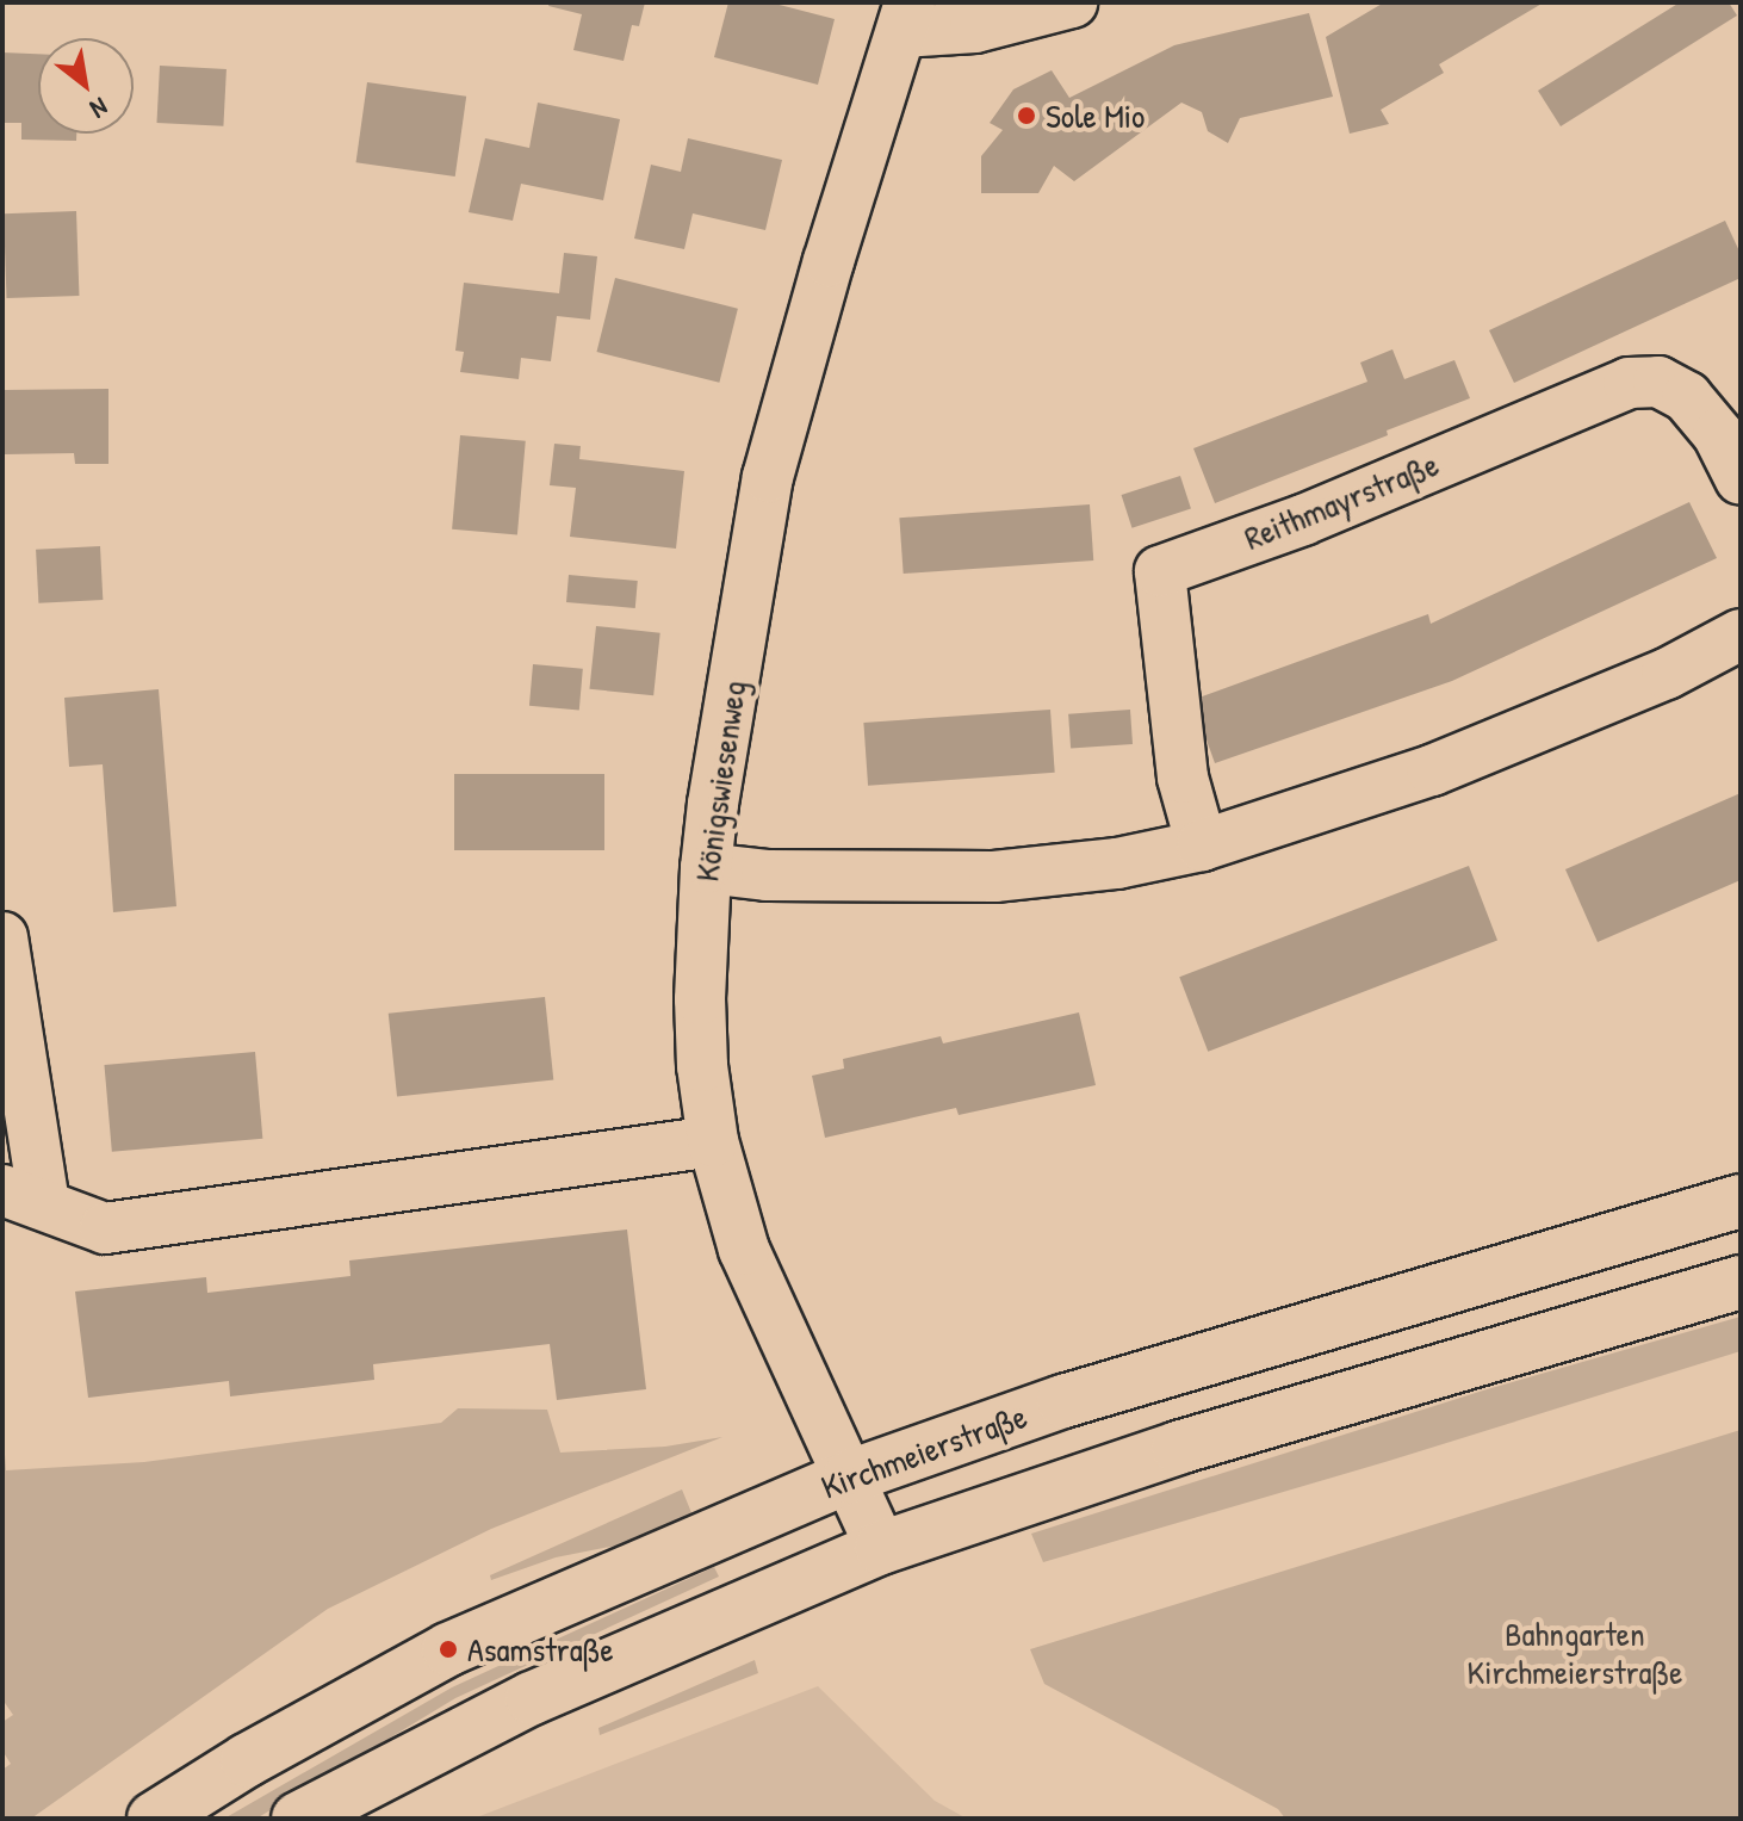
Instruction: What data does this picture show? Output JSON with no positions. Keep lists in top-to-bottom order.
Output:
{
  "streets": {
    "main road": ["Kirchmeierstraße"],
    "street": ["Reithmayrstraße", "Königswiesenweg"]
  },
  "crossings": [
    ["Königswiesenweg", "Kirchmeierstraße"]
  ],
  "parks": ["Bahngarten Kirchmeierstraße"],
  "places": ["Sole Mio", "Asamstraße"],
  "north": "bottom right"
}
